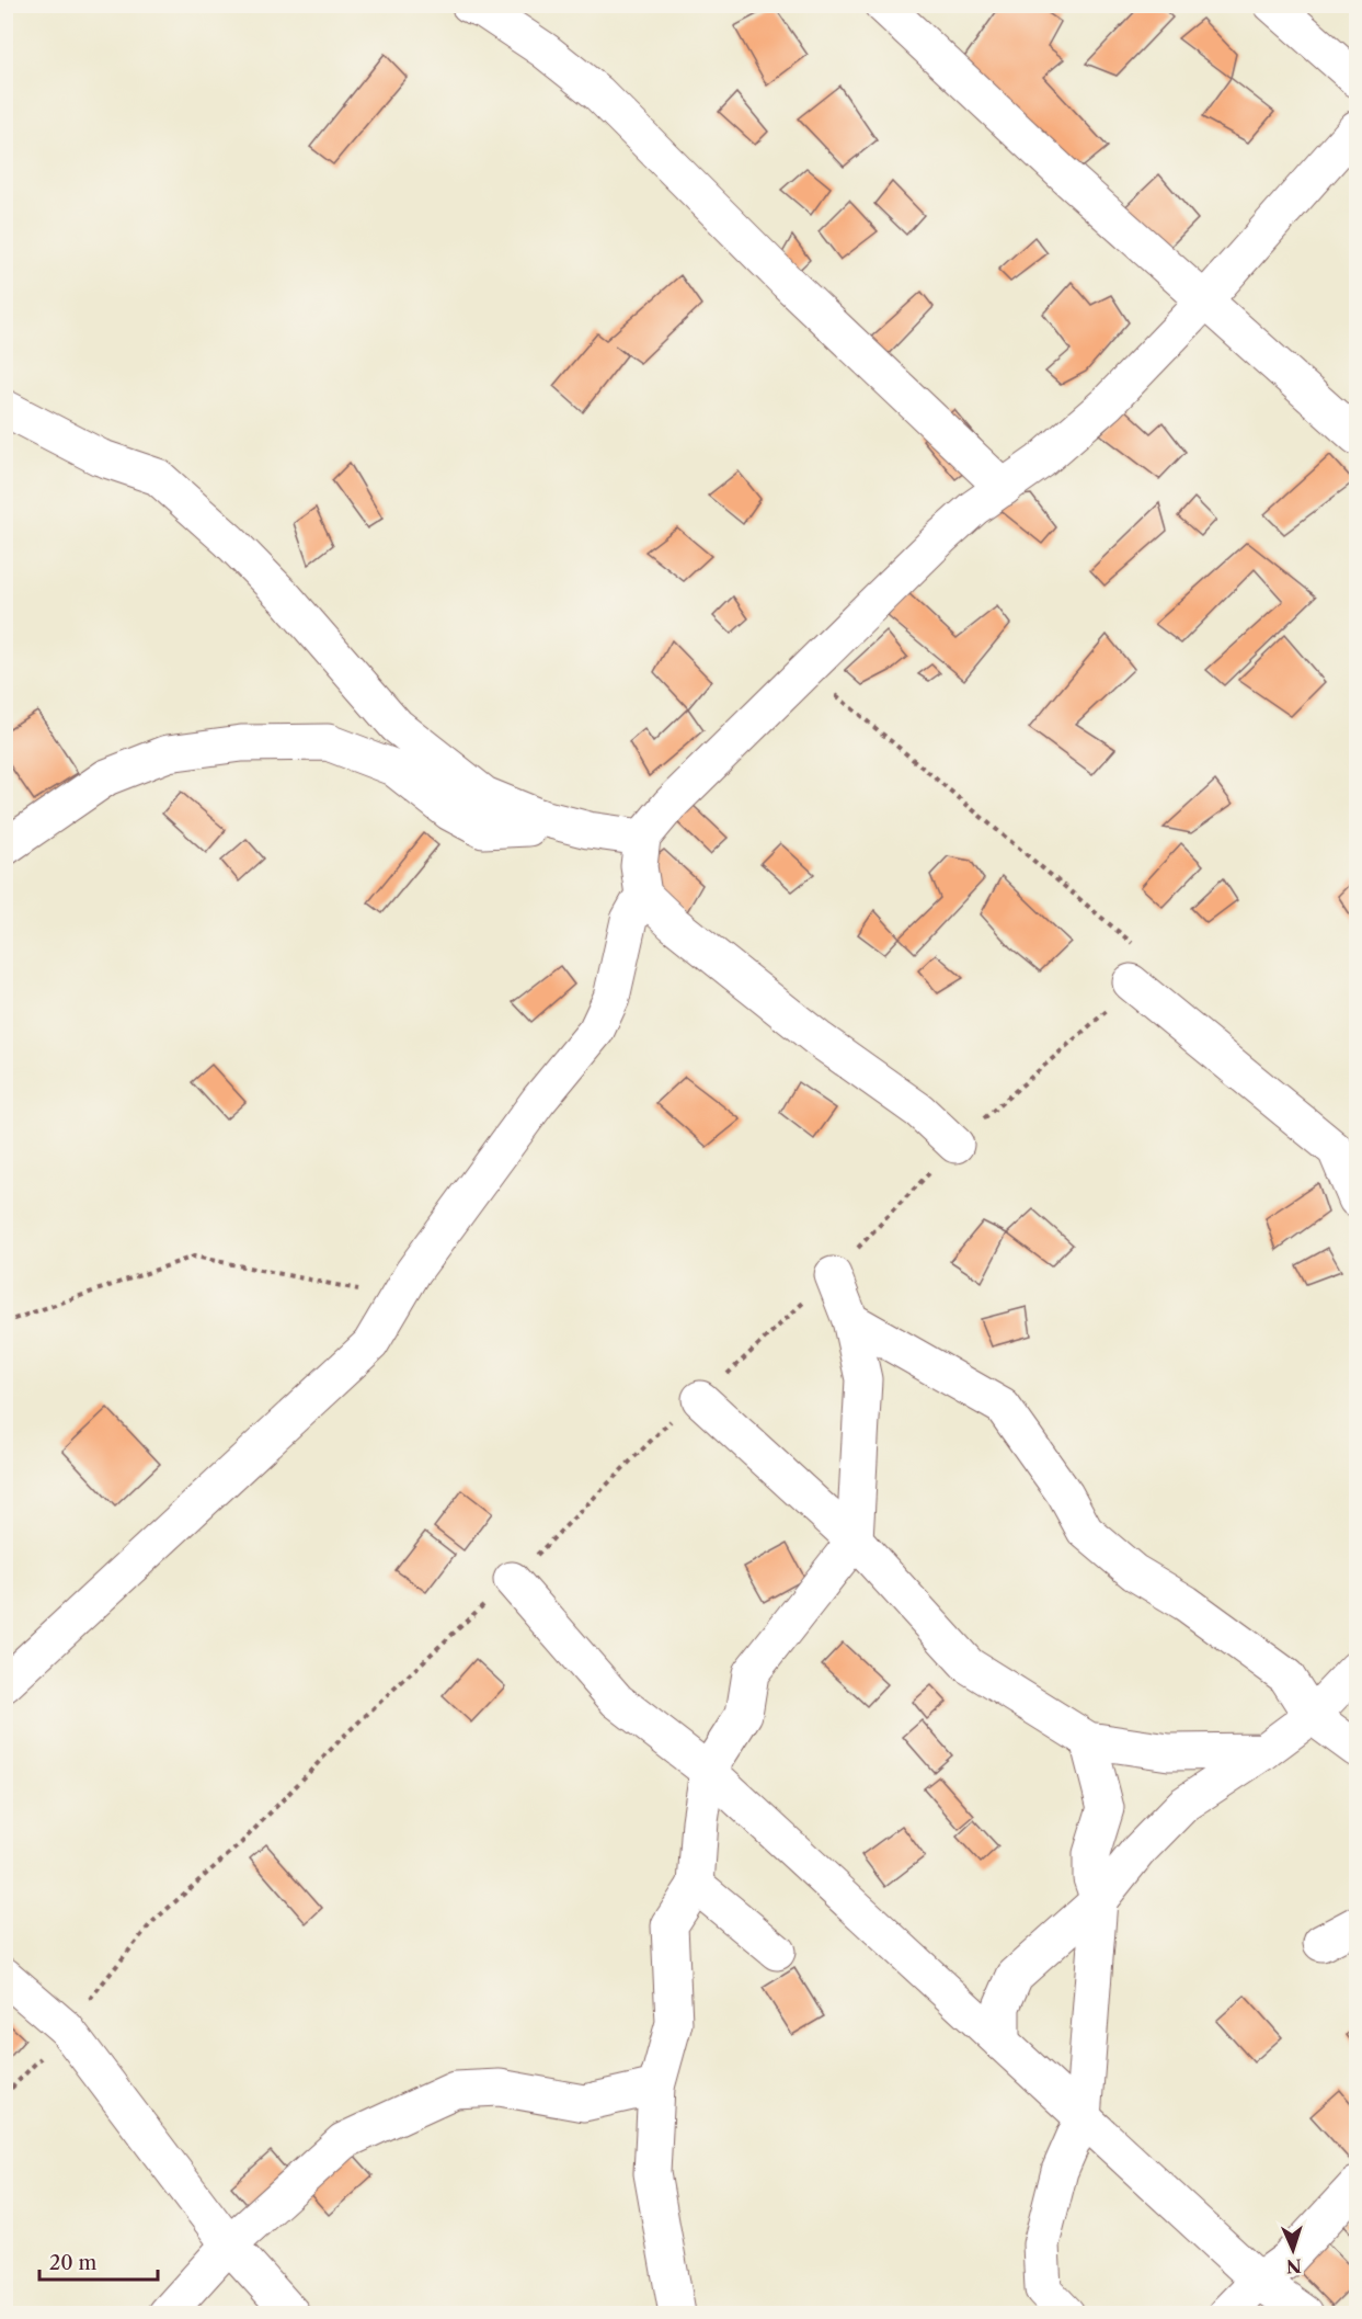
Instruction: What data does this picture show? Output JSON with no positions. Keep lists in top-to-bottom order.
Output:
{
  "scale_bar": "20 m",
  "north": "bottom"
}
